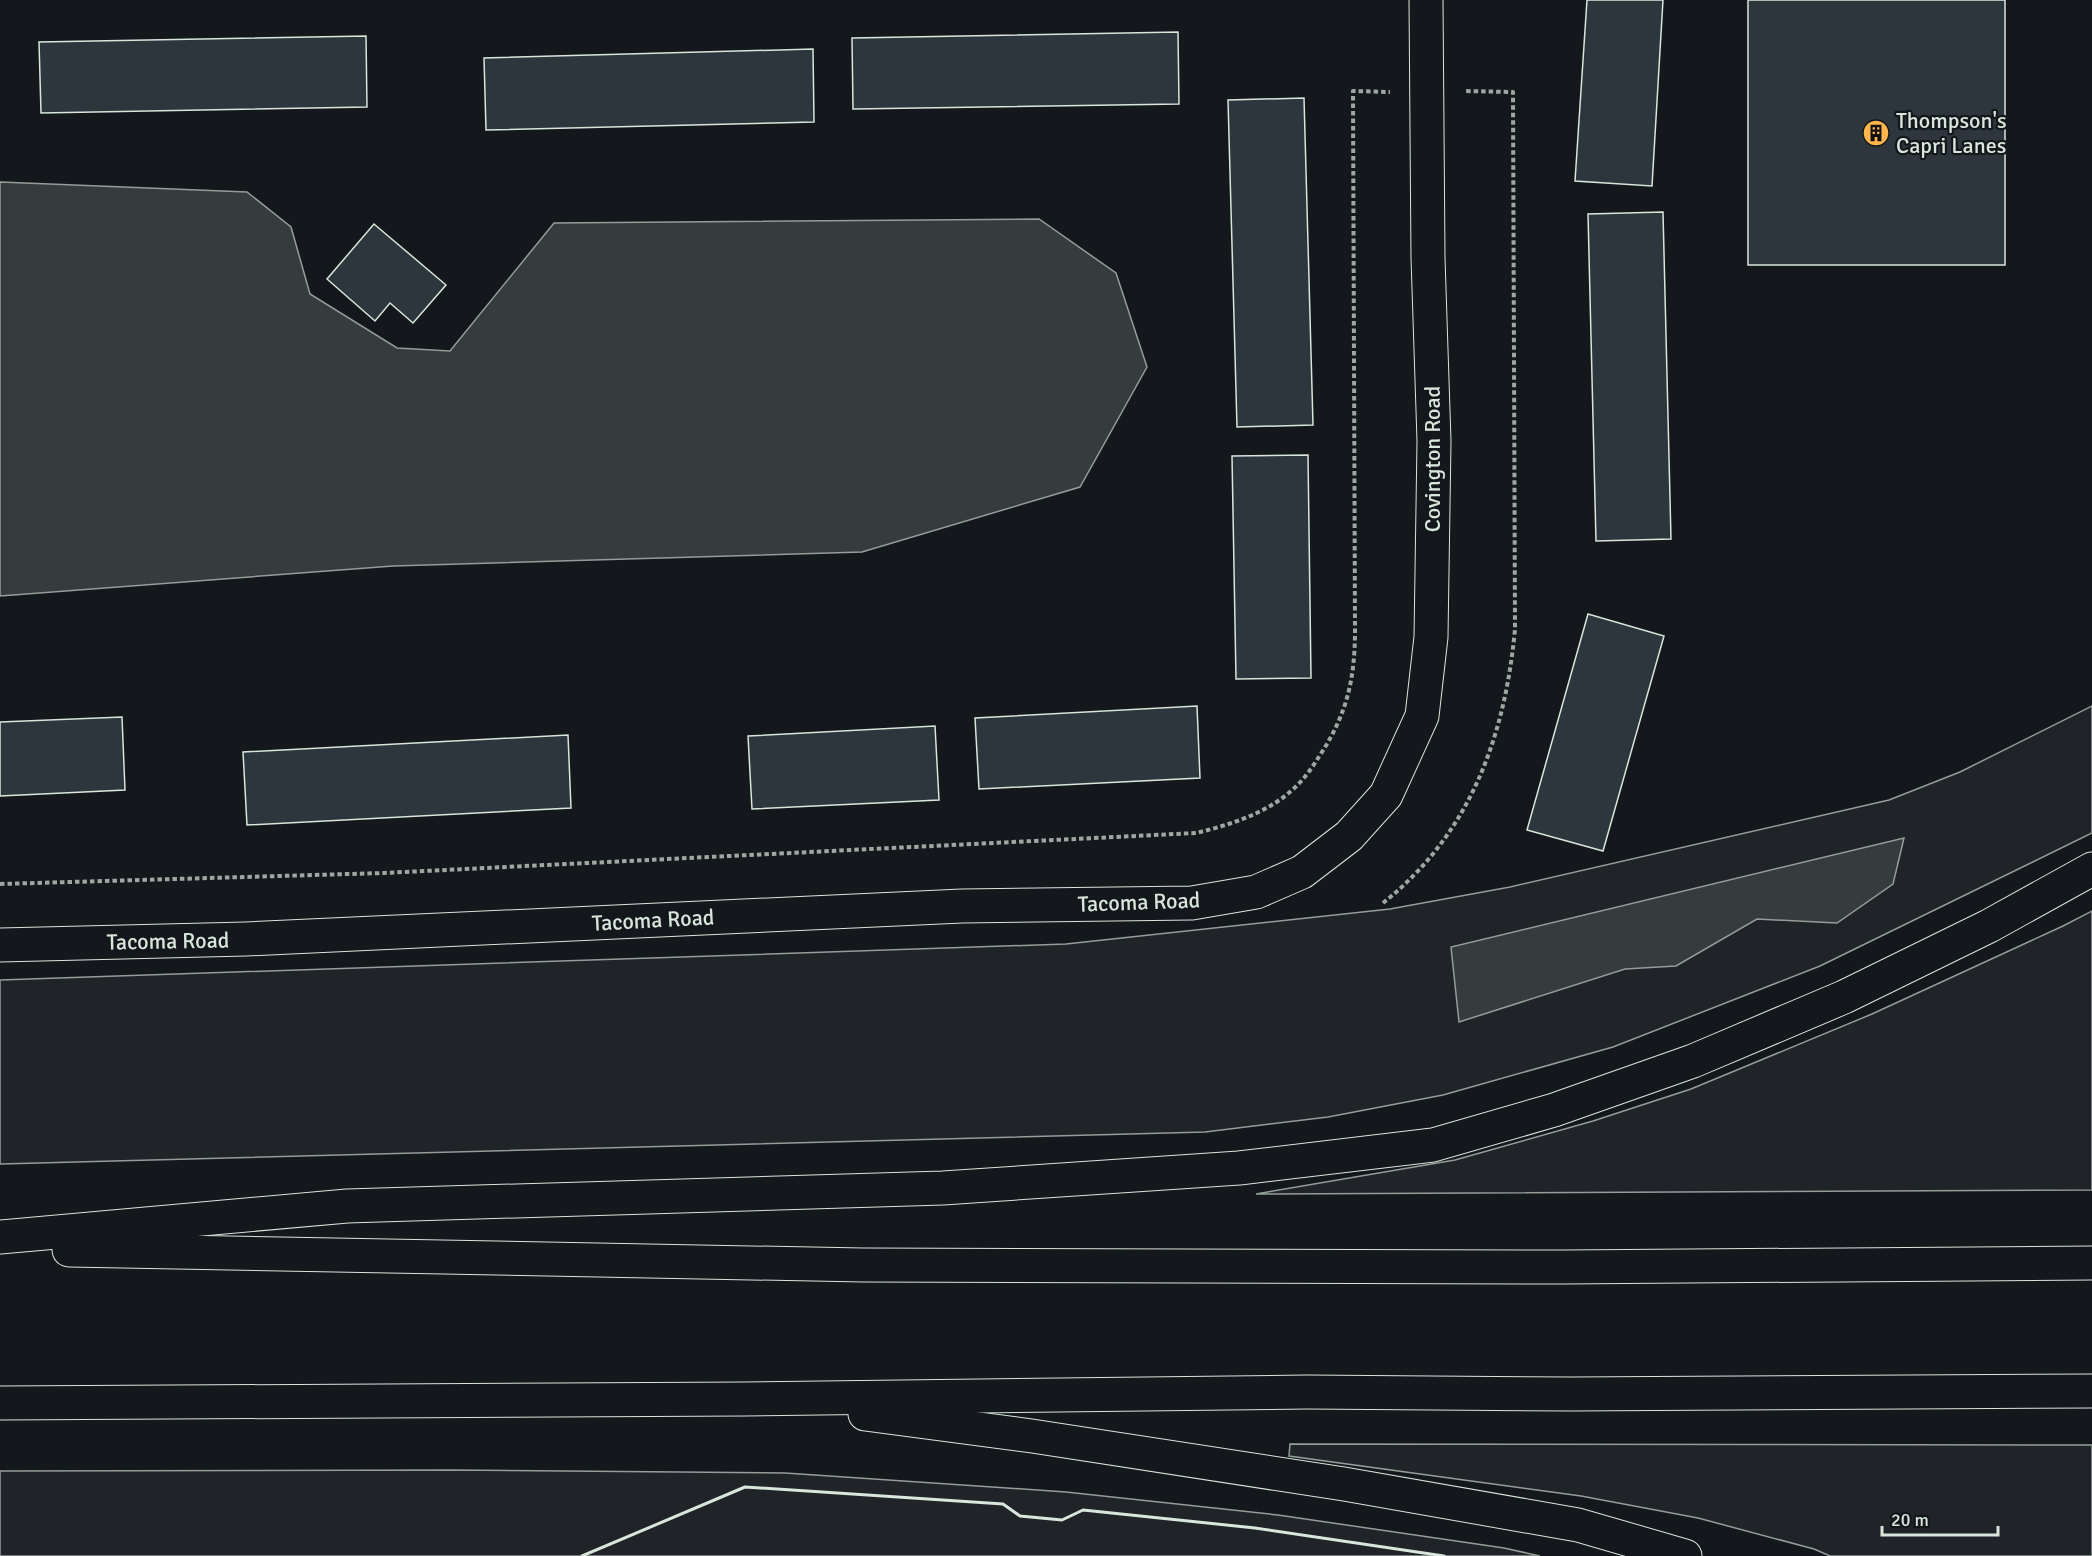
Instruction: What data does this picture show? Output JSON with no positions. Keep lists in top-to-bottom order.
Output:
{
  "streets": {
    "main road": ["Covington Road", "Tacoma Road"]
  },
  "crossings": [
    ["Covington Road", "Tacoma Road"]
  ],
  "places": {
    "building": ["Thompson's Capri Lanes"]
  },
  "scale_bar": "20 m"
}
